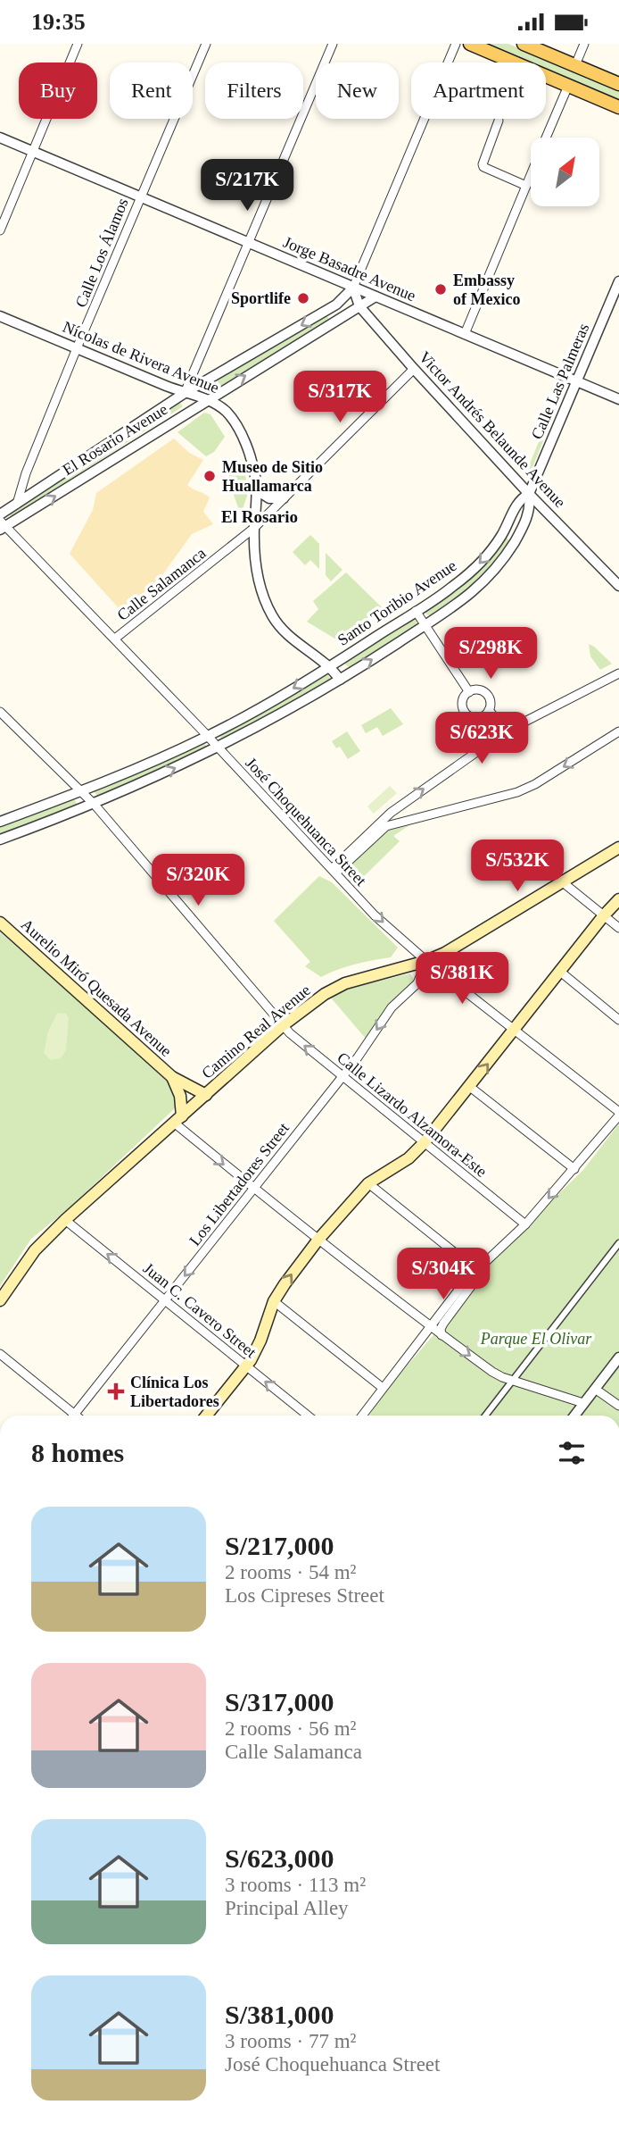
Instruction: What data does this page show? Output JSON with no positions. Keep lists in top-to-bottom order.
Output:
{
  "streets": {
    "main road": ["Aurelio Miró Quesada Avenue", "Camino Real Avenue"],
    "street": [
      "Calle Los Álamos",
      "Jorge Basadre Avenue",
      "Nícolas de Rivera Avenue",
      "Calle Las Palmeras",
      "Victor Andrés Belaunde Avenue",
      "El Rosario Avenue",
      "Calle Salamanca",
      "Santo Toribio Avenue",
      "José Choquehuanca Street",
      "Calle Lizardo Alzamora-Este",
      "Los Libertadores Street",
      "Juan C. Cavero Street"
    ]
  },
  "crossings": [
    ["Calle Los Álamos", "Jorge Basadre Avenue"],
    ["Calle Los Álamos", "Nícolas de Rivera Avenue"],
    ["Calle Los Álamos", "El Rosario Avenue"],
    ["Jorge Basadre Avenue", "Calle Las Palmeras"],
    ["Jorge Basadre Avenue", "Victor Andrés Belaunde Avenue"],
    ["Jorge Basadre Avenue", "El Rosario Avenue"],
    ["Nícolas de Rivera Avenue", "El Rosario Avenue"],
    ["Nícolas de Rivera Avenue", "Calle Salamanca"],
    ["Nícolas de Rivera Avenue", "Santo Toribio Avenue"],
    ["Calle Las Palmeras", "Victor Andrés Belaunde Avenue"],
    ["Calle Las Palmeras", "Santo Toribio Avenue"],
    ["Victor Andrés Belaunde Avenue", "El Rosario Avenue"],
    ["Victor Andrés Belaunde Avenue", "Calle Salamanca"],
    ["Victor Andrés Belaunde Avenue", "Santo Toribio Avenue"],
    ["El Rosario Avenue", "José Choquehuanca Street"],
    ["Calle Salamanca", "José Choquehuanca Street"],
    ["Santo Toribio Avenue", "José Choquehuanca Street"],
    ["Santo Toribio Avenue", "Calle Lizardo Alzamora-Este"],
    ["José Choquehuanca Street", "Camino Real Avenue"],
    ["José Choquehuanca Street", "Los Libertadores Street"],
    ["Aurelio Miró Quesada Avenue", "Camino Real Avenue"],
    ["Camino Real Avenue", "Calle Lizardo Alzamora-Este"],
    ["Camino Real Avenue", "Los Libertadores Street"],
    ["Camino Real Avenue", "Juan C. Cavero Street"],
    ["Calle Lizardo Alzamora-Este", "Los Libertadores Street"],
    ["Los Libertadores Street", "Juan C. Cavero Street"]
  ],
  "one_way": ["Los Libertadores Street"],
  "districts": ["El Rosario"],
  "parks": ["Parque El Olivar"],
  "places": {
    "other": ["Embassy of Mexico", "Sportlife", "Museo de Sitio Huallamarca"],
    "health": ["Clínica Los Libertadores"]
  },
  "north": "top right",
  "page": {
    "status": "19:35",
    "chip": [
      "Buy",
      "Rent",
      "Filters",
      "New",
      "Apartment"
    ],
    "price": [
      "S/217K",
      "S/317K",
      "S/298K",
      "S/623K",
      "S/532K",
      "S/320K",
      "S/381K",
      "S/304K"
    ],
    "heading": "8 homes",
    "list": [
      {
        "name": "S/217,000",
        "note": "2 rooms · 54 m² · Los Cipreses Street"
      },
      {
        "name": "S/317,000",
        "note": "2 rooms · 56 m² · Calle Salamanca"
      },
      {
        "name": "S/623,000",
        "note": "3 rooms · 113 m² · Principal Alley"
      },
      {
        "name": "S/381,000",
        "note": "3 rooms · 77 m² · José Choquehuanca Street"
      }
    ]
  }
}
